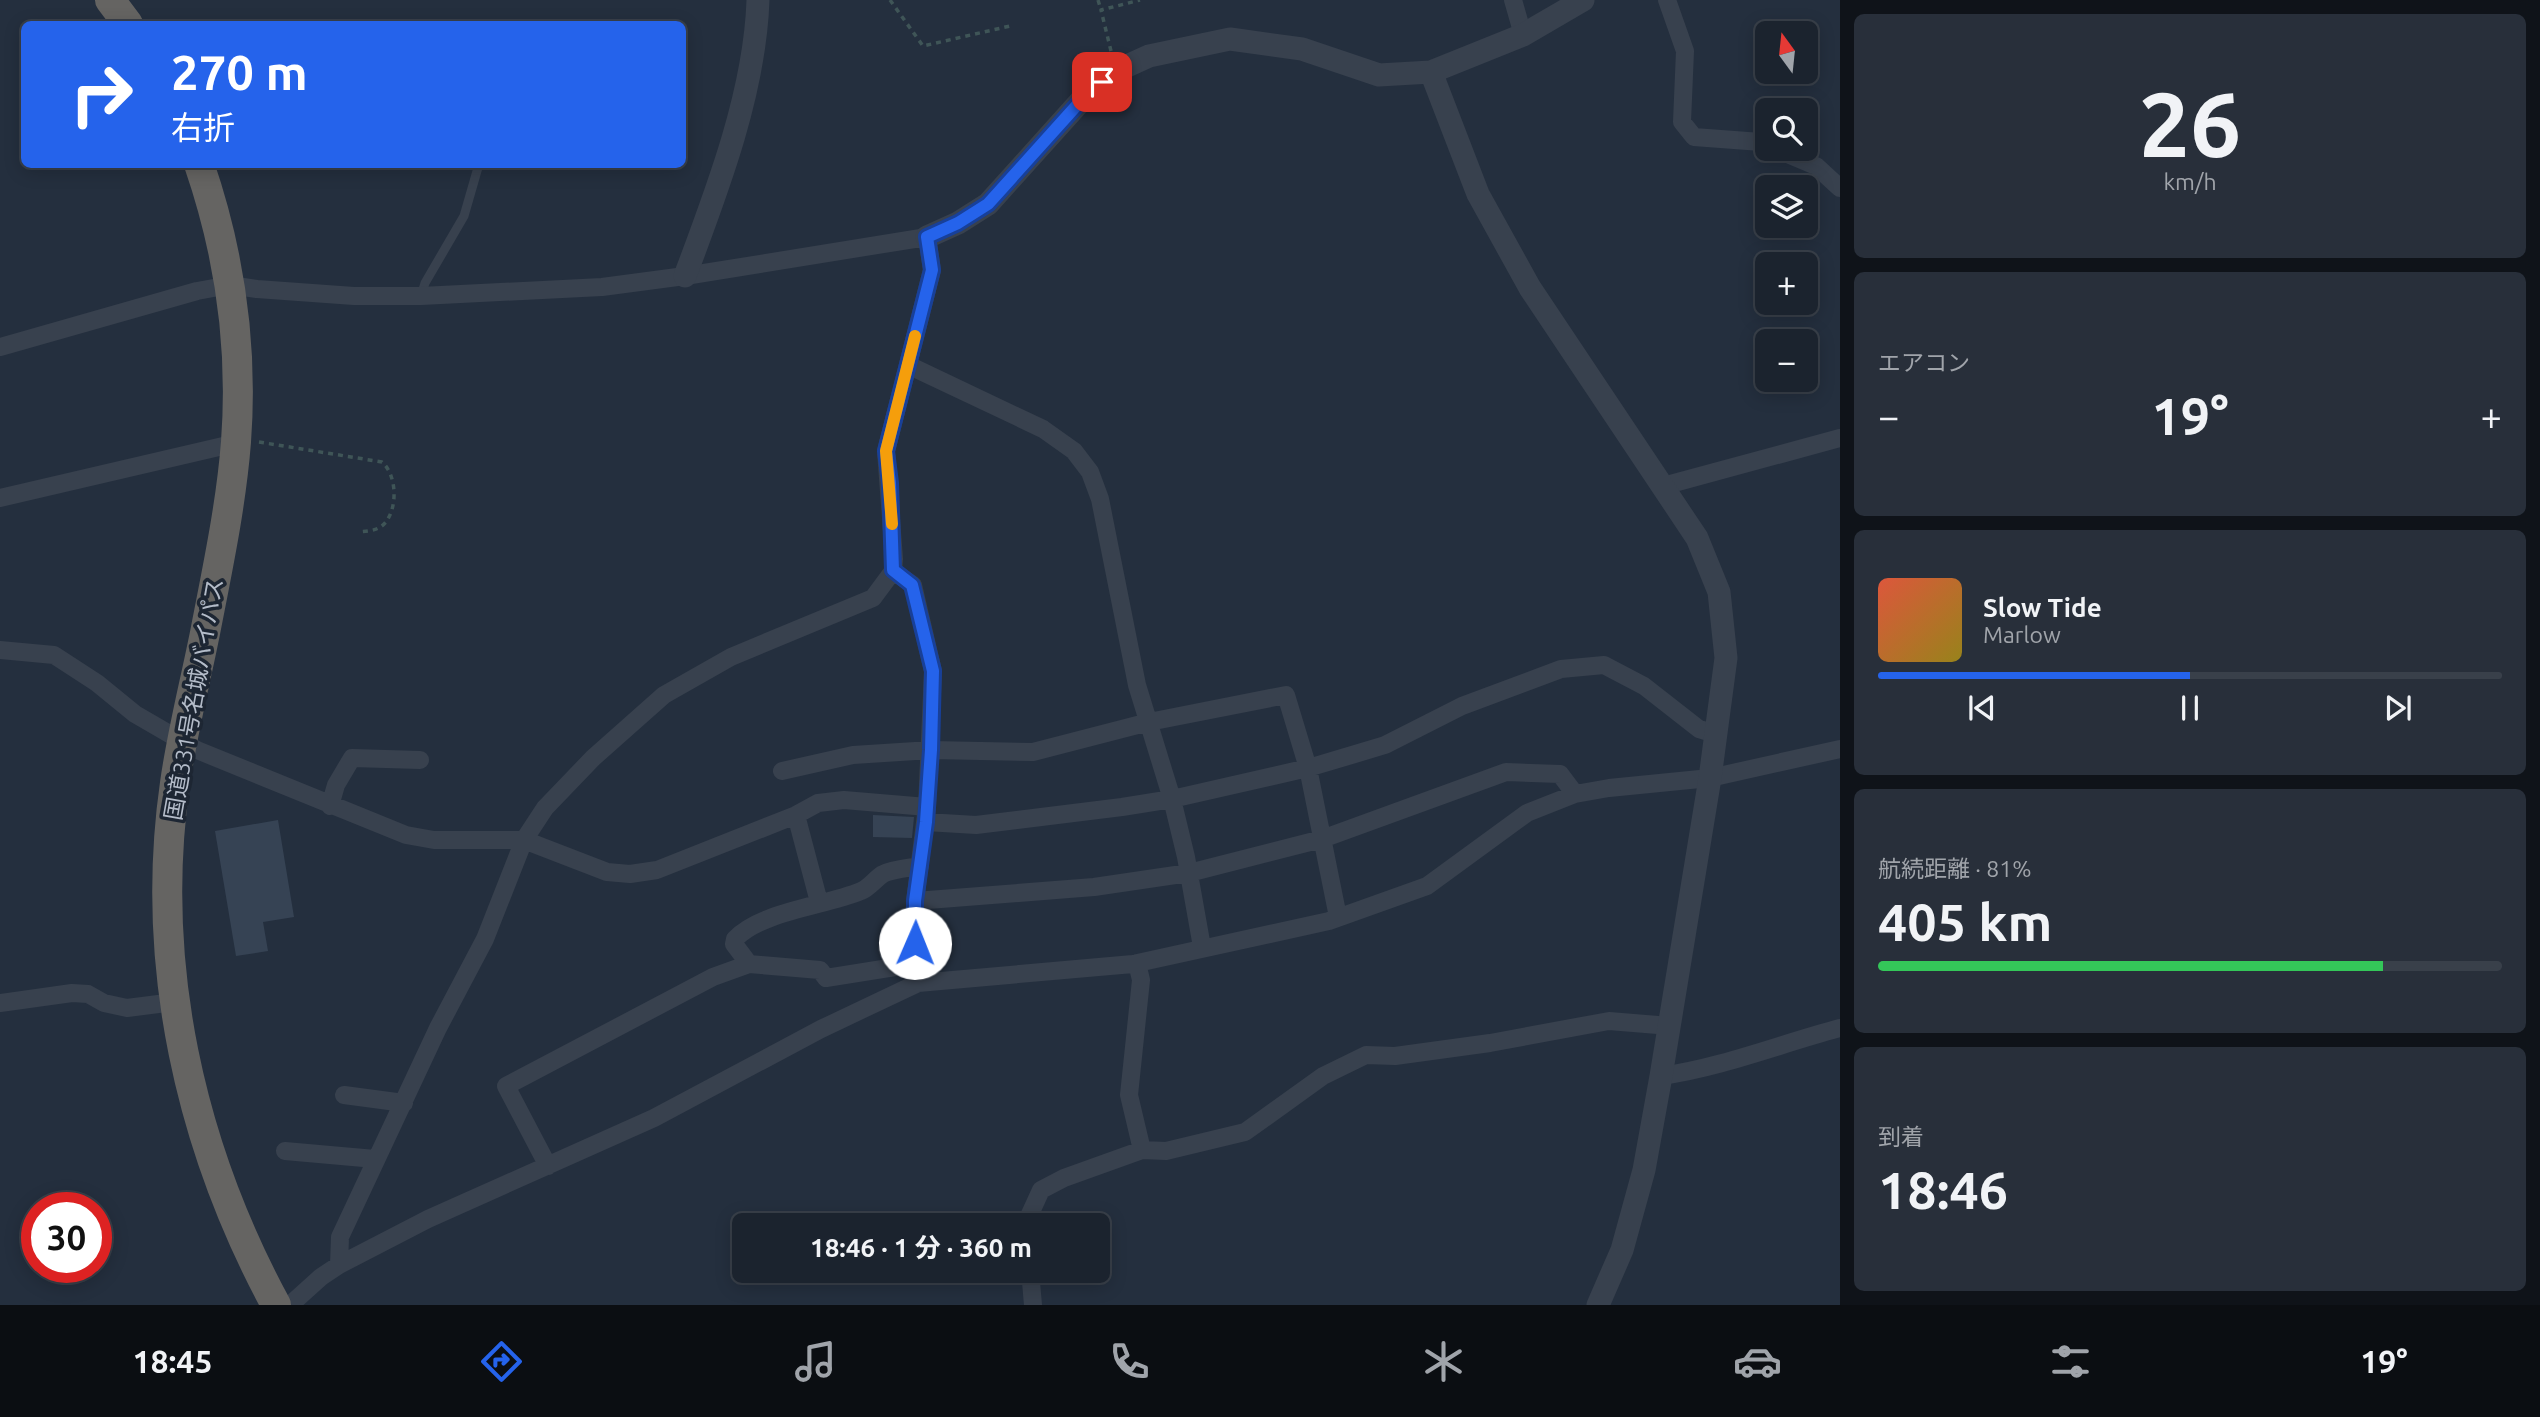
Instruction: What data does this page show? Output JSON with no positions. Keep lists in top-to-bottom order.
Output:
{
  "streets": {
    "highway": ["国道331号名城バイパス"]
  },
  "north": "top",
  "page": {
    "tile": [
      ["26", "km/h"],
      "エアコン",
      ["航続距離 · 81%", "405 km"],
      ["到着", "18:46"]
    ],
    "map_buttons": ["+", "−"],
    "turn": ["270 m", "右折"],
    "heat": ["−", "19°", "+"],
    "song": ["Slow Tide", "Marlow"],
    "limit": "30",
    "trip": "18:46 · 1 分 · 360 m",
    "tabs": ["18:45", "19°"]
  }
}
